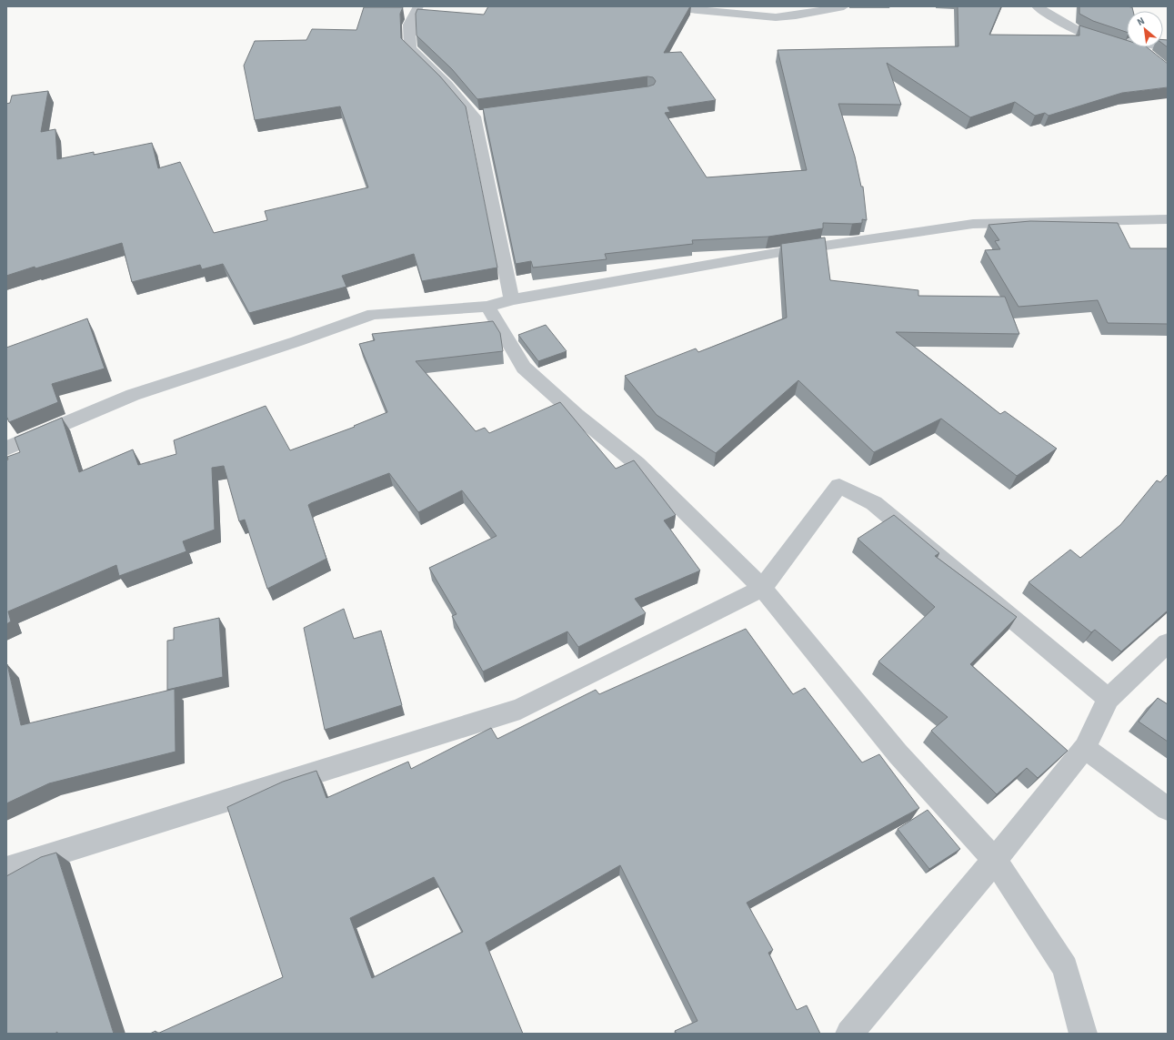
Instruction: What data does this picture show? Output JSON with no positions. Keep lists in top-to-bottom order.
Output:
{
  "north": "top left"
}
